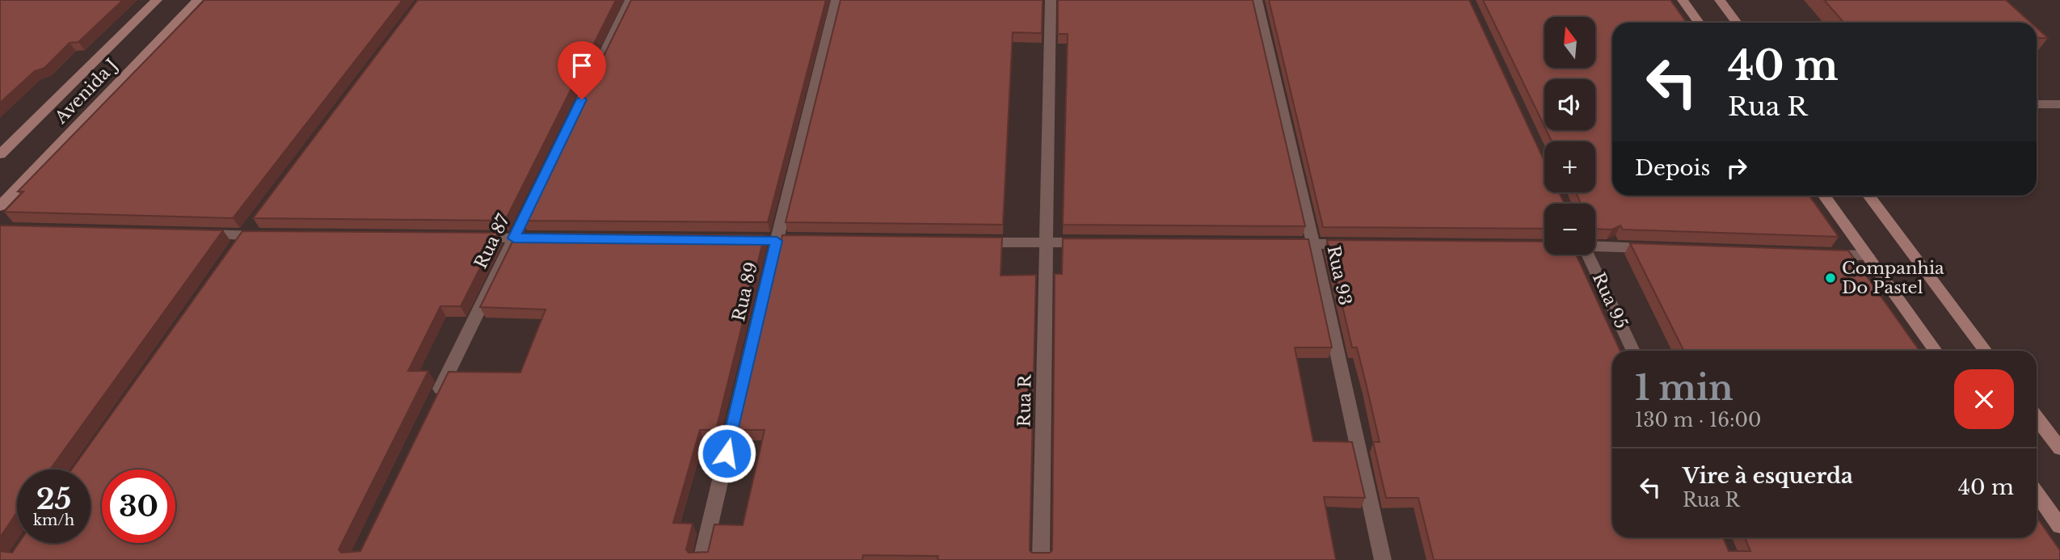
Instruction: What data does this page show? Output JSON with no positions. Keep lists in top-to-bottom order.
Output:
{
  "streets": {
    "street": [
      "Avenida J",
      "Rua 87",
      "Rua 93",
      "Rua 89",
      "Rua 95",
      "Rua R"
    ]
  },
  "places": ["Companhia Do Pastel"],
  "north": "top",
  "page": {
    "map_buttons": ["+", "−"],
    "turn": ["40 m", "Rua R"],
    "then": "Depois",
    "heading": ["1 min", "130 m · 16:00"],
    "list": [
      {
        "name": "Vire à esquerda",
        "note": "Rua R",
        "value": "40 m"
      }
    ],
    "speed": "25 km/h",
    "limit": "30"
  }
}
